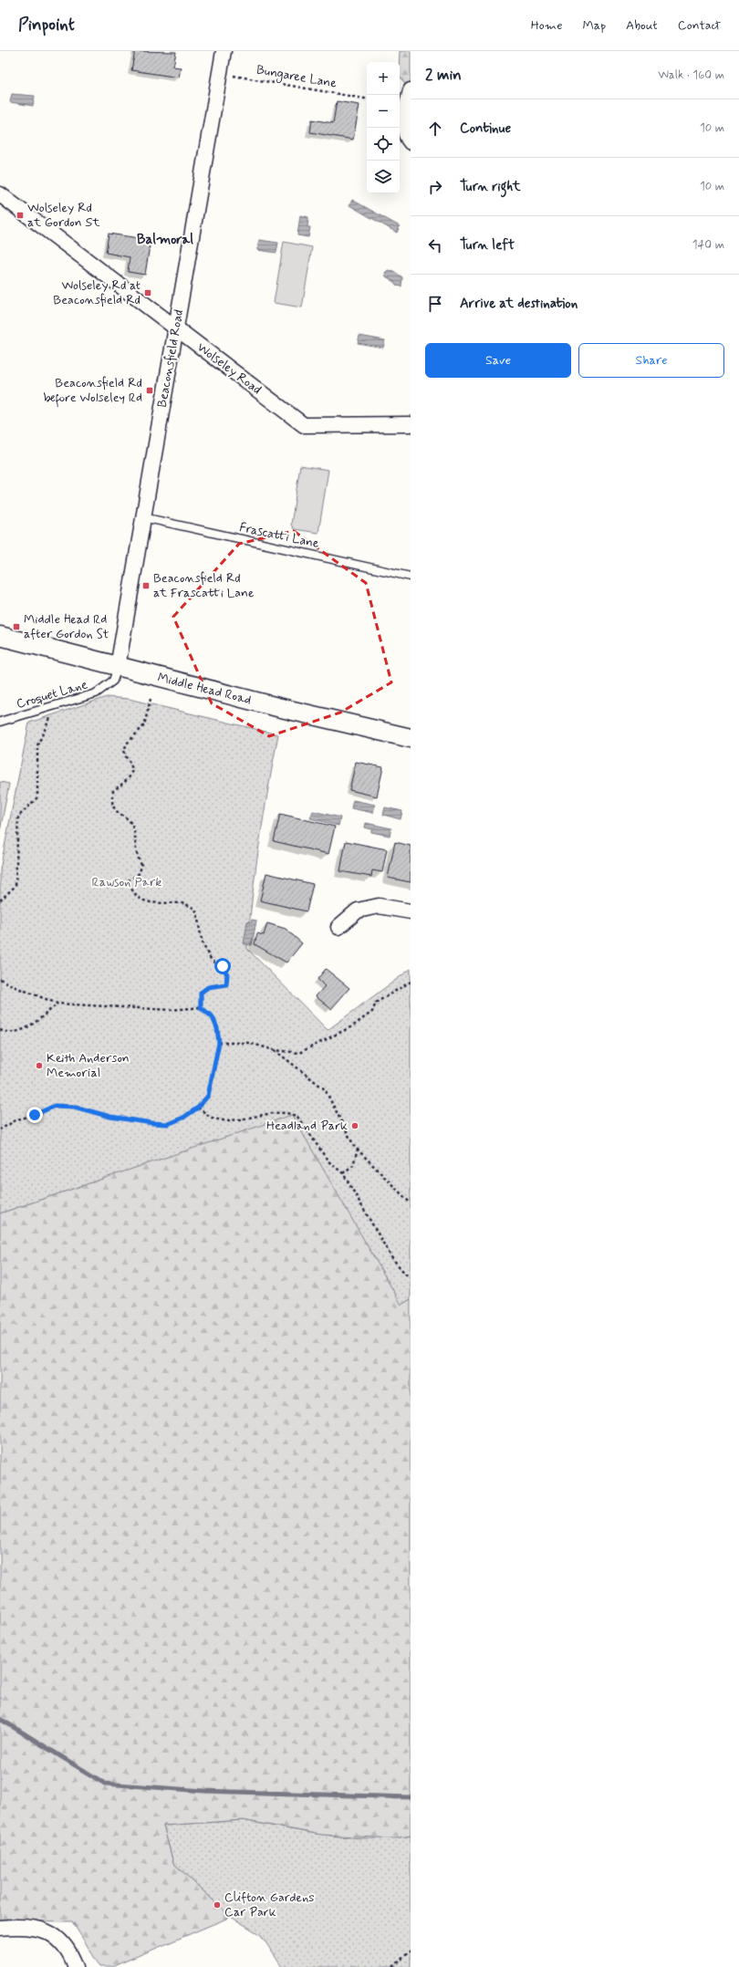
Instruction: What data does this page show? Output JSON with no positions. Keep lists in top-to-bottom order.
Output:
{
  "streets": {
    "street": ["Beaconsfield Road", "Wolseley Road", "Middle Head Road"],
    "lane": ["Frascatti Lane", "Croquet Lane"],
    "path": ["Bungaree Lane"]
  },
  "crossings": [
    ["Bungaree Lane", "Beaconsfield Road"],
    ["Beaconsfield Road", "Wolseley Road"],
    ["Beaconsfield Road", "Frascatti Lane"],
    ["Beaconsfield Road", "Middle Head Road"],
    ["Beaconsfield Road", "Croquet Lane"],
    ["Middle Head Road", "Croquet Lane"]
  ],
  "districts": ["Balmoral"],
  "parks": ["Rawson Park"],
  "places": {
    "transit": [
      "Wolseley Rd at Gordon St",
      "Wolseley Rd at Beaconsfield Rd",
      "Beaconsfield Rd before Wolseley Rd",
      "Beaconsfield Rd at Frascatti Lane",
      "Middle Head Rd after Gordon St"
    ],
    "other": ["Keith Anderson Memorial", "Headland Park", "Clifton Gardens Car Park"]
  },
  "page": {
    "header": "Pinpoint",
    "nav": [
      "Home",
      "Map",
      "About",
      "Contact"
    ],
    "heading": ["2 min", "Walk · 160 m"],
    "map_buttons": ["+", "−"],
    "list": [
      ["Continue", "10 m"],
      ["Turn right", "10 m"],
      ["Turn left", "140 m"],
      "Arrive at destination"
    ],
    "buttons": ["Save", "Share"]
  }
}
